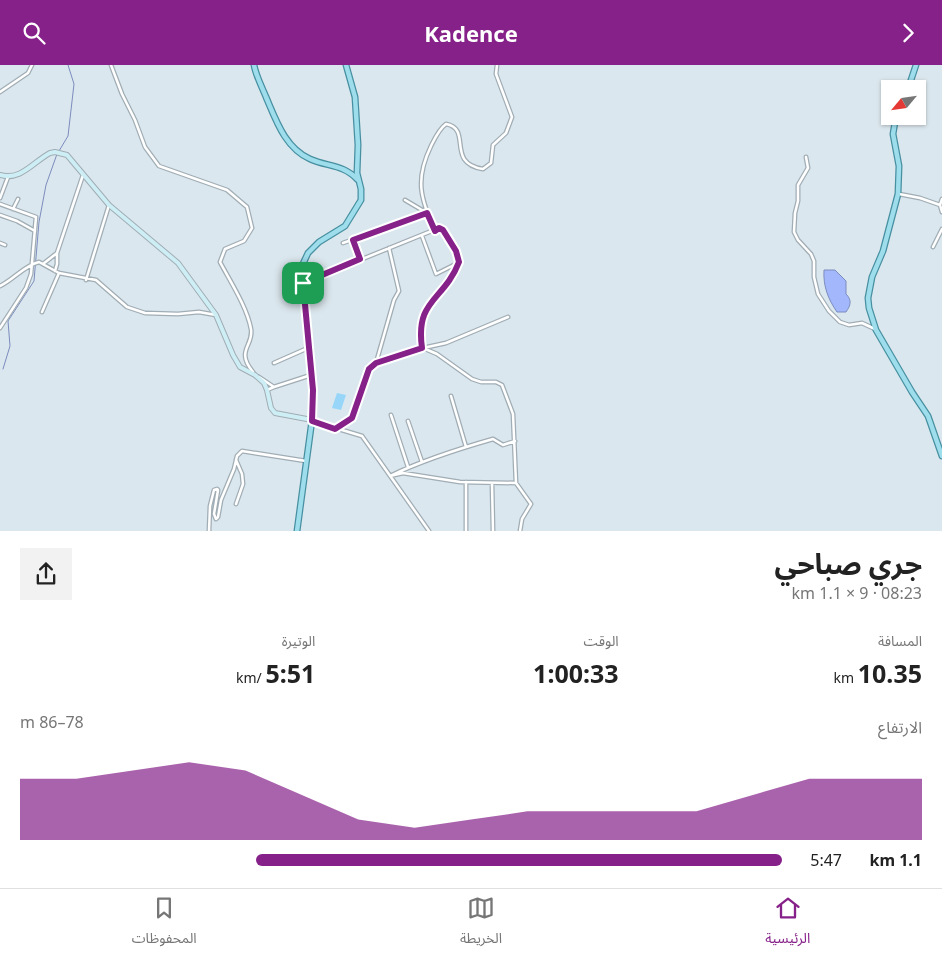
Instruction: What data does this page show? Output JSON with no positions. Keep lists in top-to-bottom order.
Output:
{
  "north": "bottom left",
  "page": {
    "header": "Kadence",
    "heading": ["جري صباحي", "08:23 · 9 × 1.1 km"],
    "stats": [
      ["المسافة", "10.35 km"],
      ["الوقت", "1:00:33"],
      ["الوتيرة", "5:51 /km"]
    ],
    "chart": ["الارتفاع", "78–86 m"],
    "list": [
      {
        "name": "1.1 km",
        "note": "5:47"
      }
    ],
    "tabs": ["الرئيسية", "الخريطة", "المحفوظات"]
  }
}
